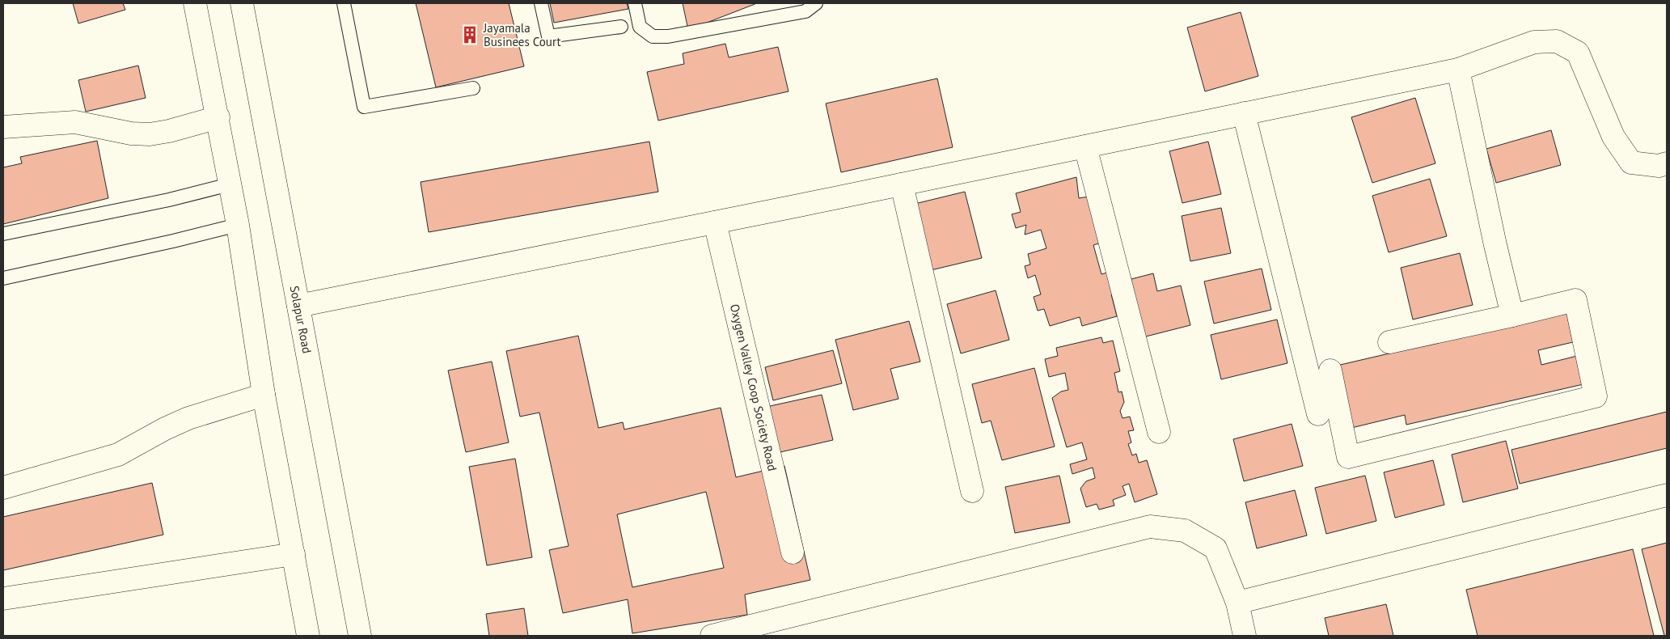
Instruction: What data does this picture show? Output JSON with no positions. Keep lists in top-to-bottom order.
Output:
{
  "streets": {
    "main road": ["Solapur Road", "Oxygen Valley Coop Society Road"]
  },
  "places": {
    "building": ["Jayamala Businees Court"]
  }
}
